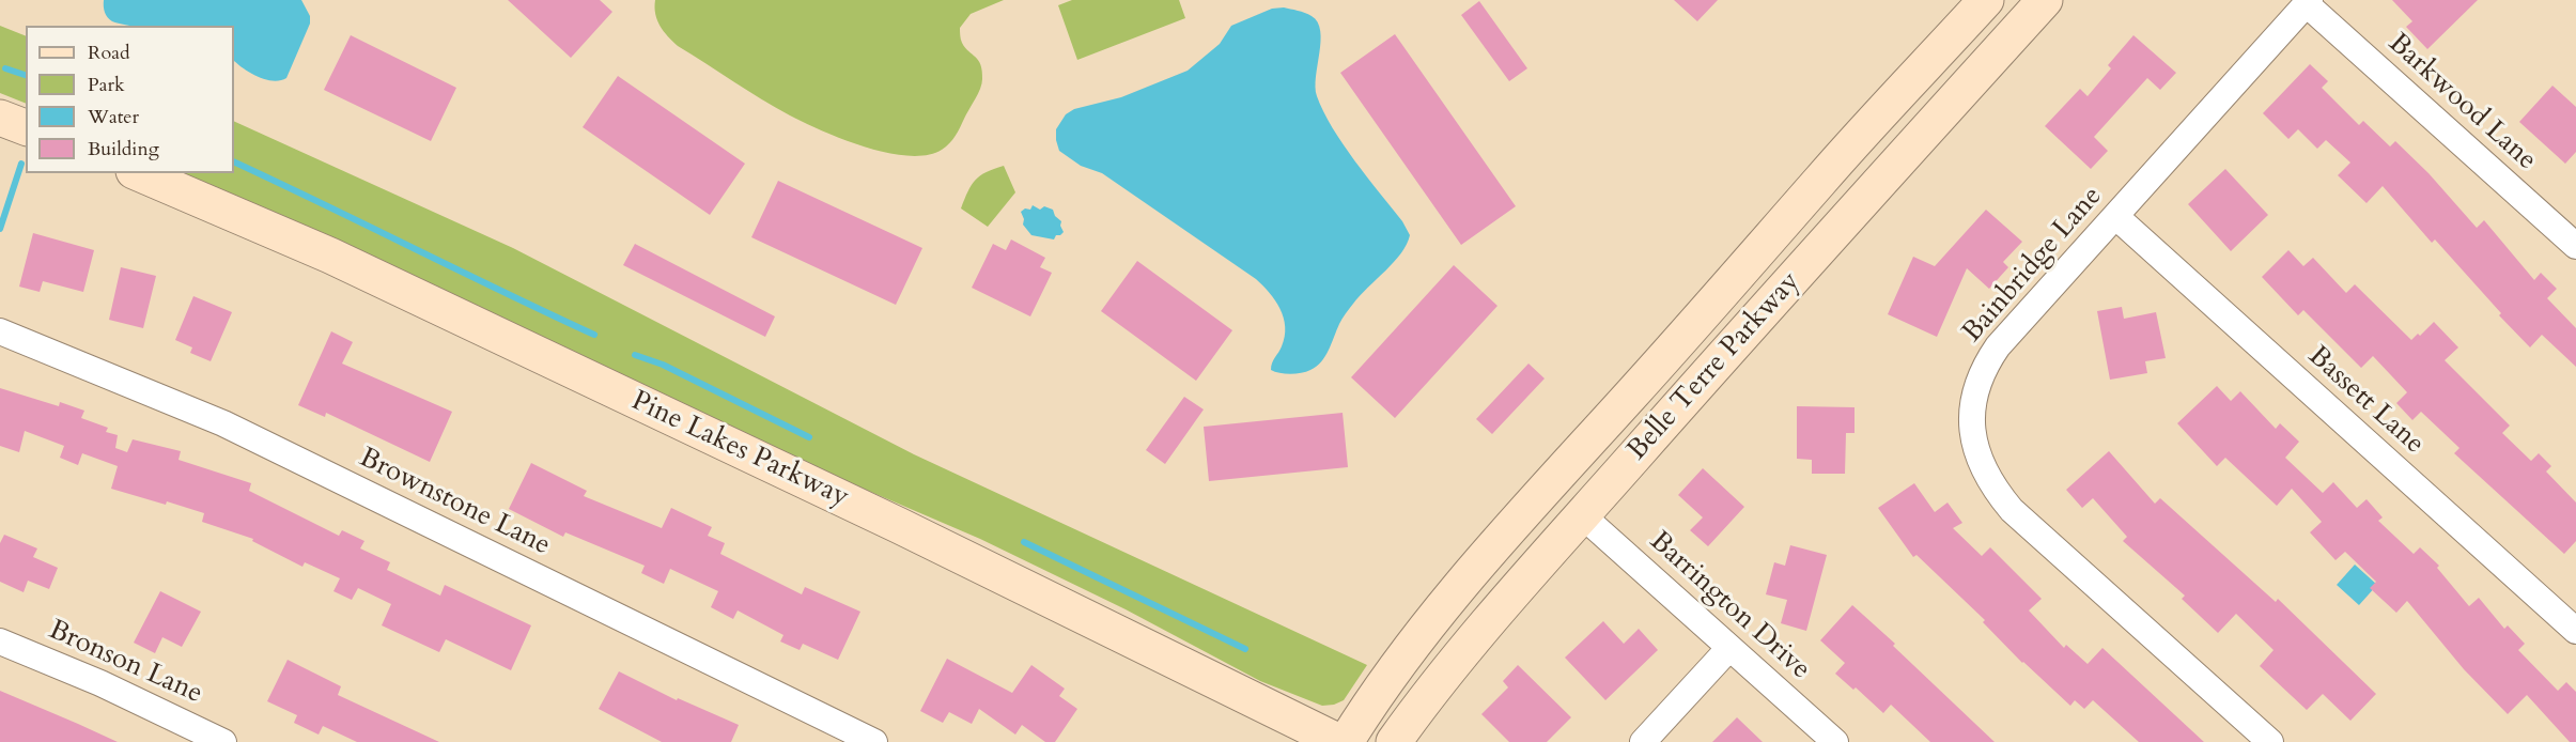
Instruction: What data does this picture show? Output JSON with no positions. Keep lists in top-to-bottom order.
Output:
{
  "streets": {
    "main road": ["Belle Terre Parkway", "Pine Lakes Parkway"],
    "street": [
      "Barkwood Lane",
      "Bainbridge Lane",
      "Bassett Lane",
      "Brownstone Lane",
      "Barrington Drive",
      "Bronson Lane"
    ]
  },
  "crossings": [
    ["Barkwood Lane", "Bainbridge Lane"],
    ["Bainbridge Lane", "Bassett Lane"],
    ["Belle Terre Parkway", "Barrington Drive"]
  ],
  "legend": [
    "Road",
    "Park",
    "Water",
    "Building"
  ]
}
